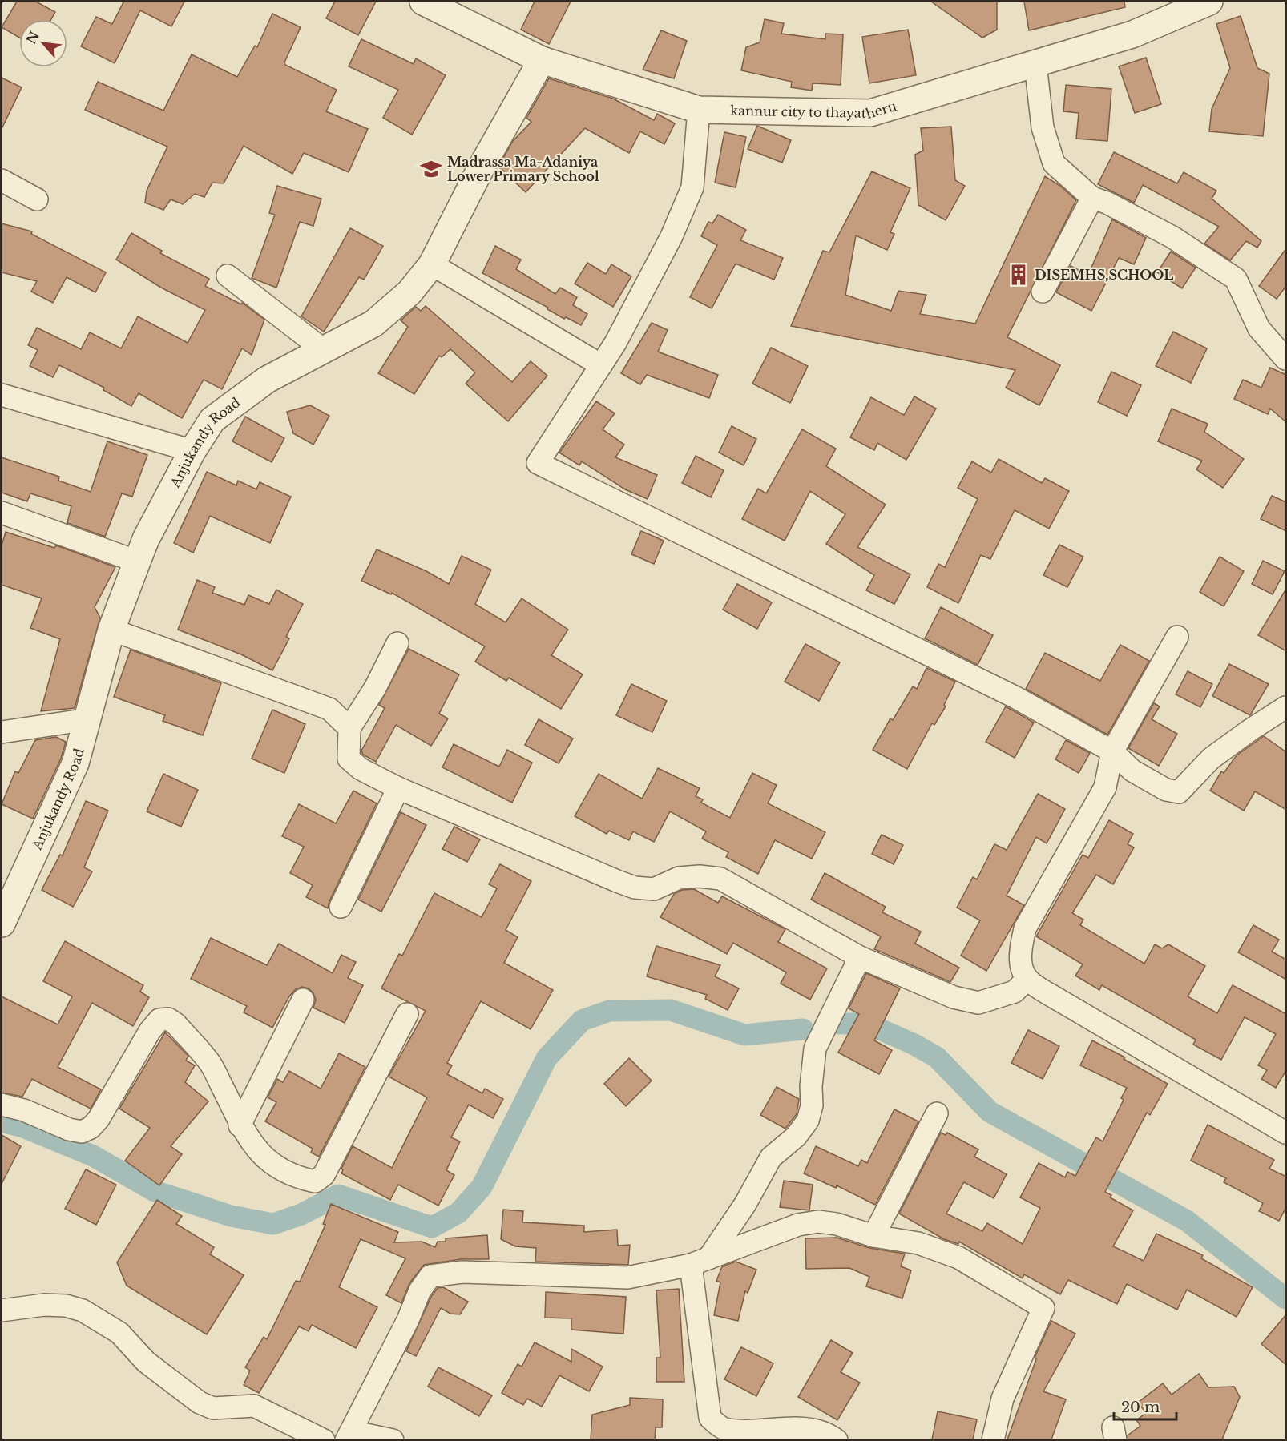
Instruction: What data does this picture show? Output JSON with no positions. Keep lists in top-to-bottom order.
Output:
{
  "streets": {
    "street": ["kannur city to thayatheru", "Anjukandy Road"]
  },
  "crossings": [
    ["kannur city to thayatheru", "Anjukandy Road"]
  ],
  "places": {
    "school or university": ["Madrassa Ma-Adaniya Lower Primary School"],
    "building": ["DISEMHS,SCHOOL"]
  },
  "scale_bar": "20 m",
  "north": "top left"
}
